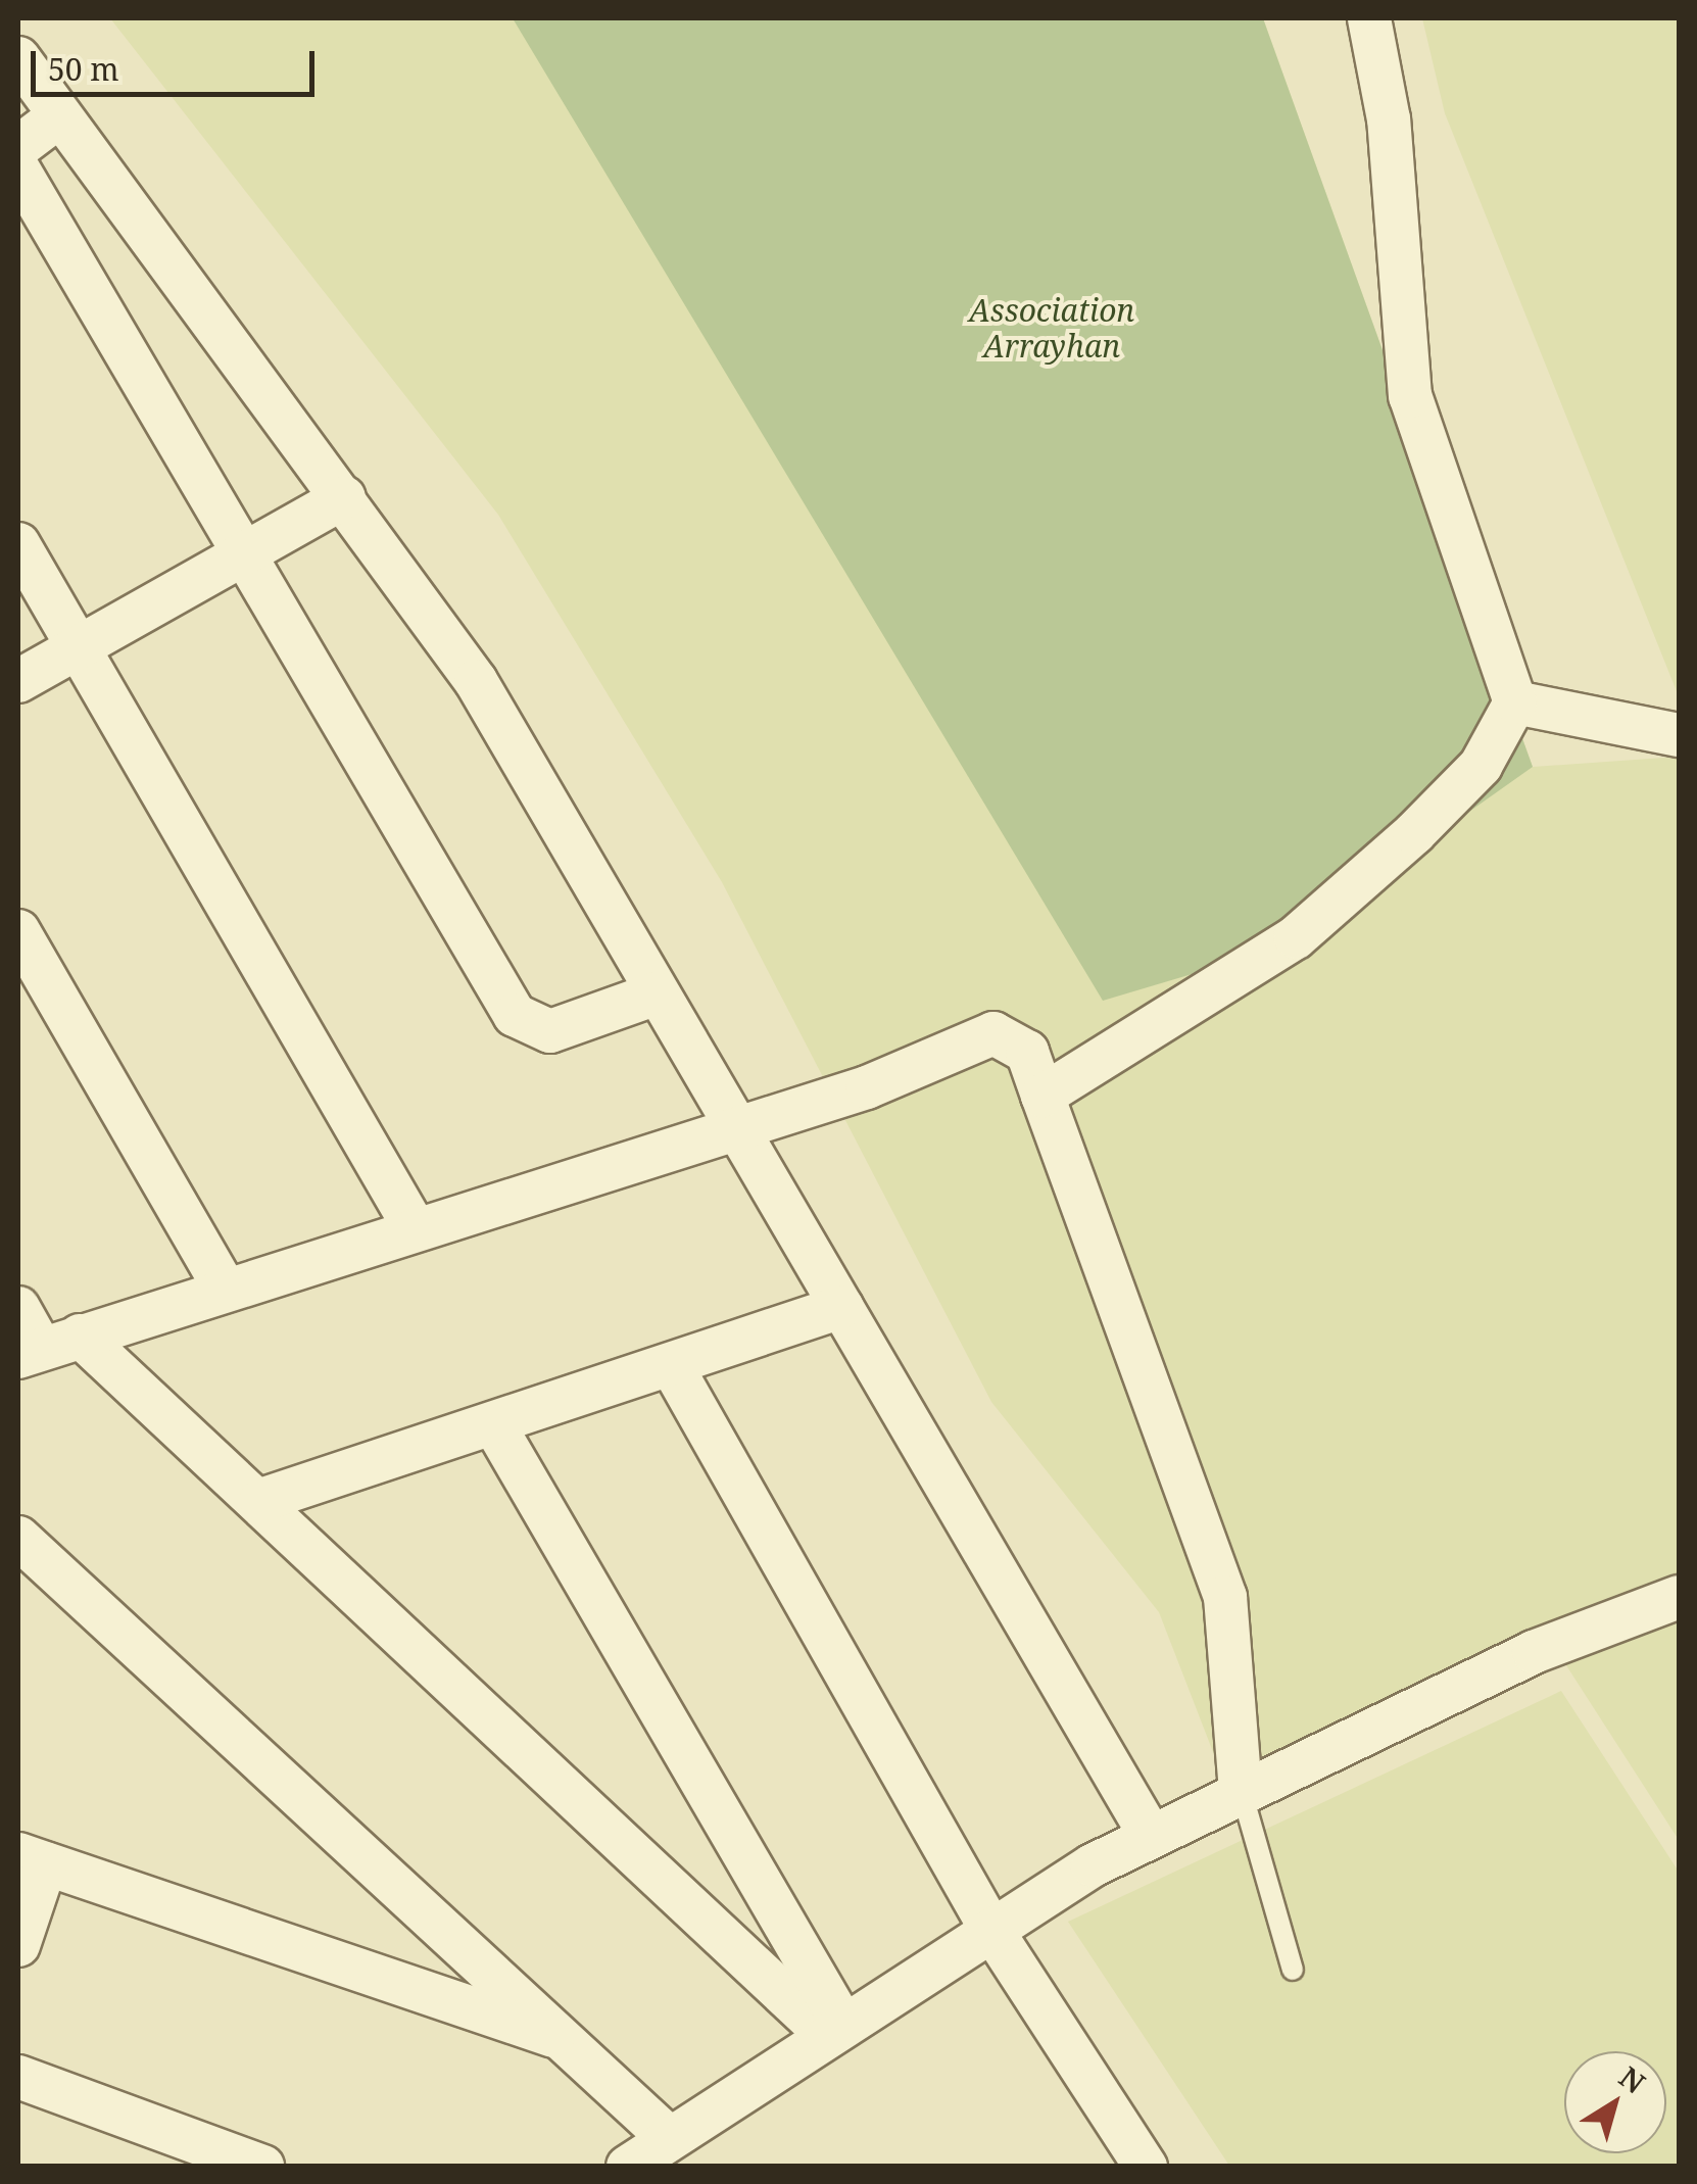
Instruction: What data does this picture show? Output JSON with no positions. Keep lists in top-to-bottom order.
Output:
{
  "parks": ["Association Arrayhan"],
  "scale_bar": "50 m",
  "north": "top right"
}
